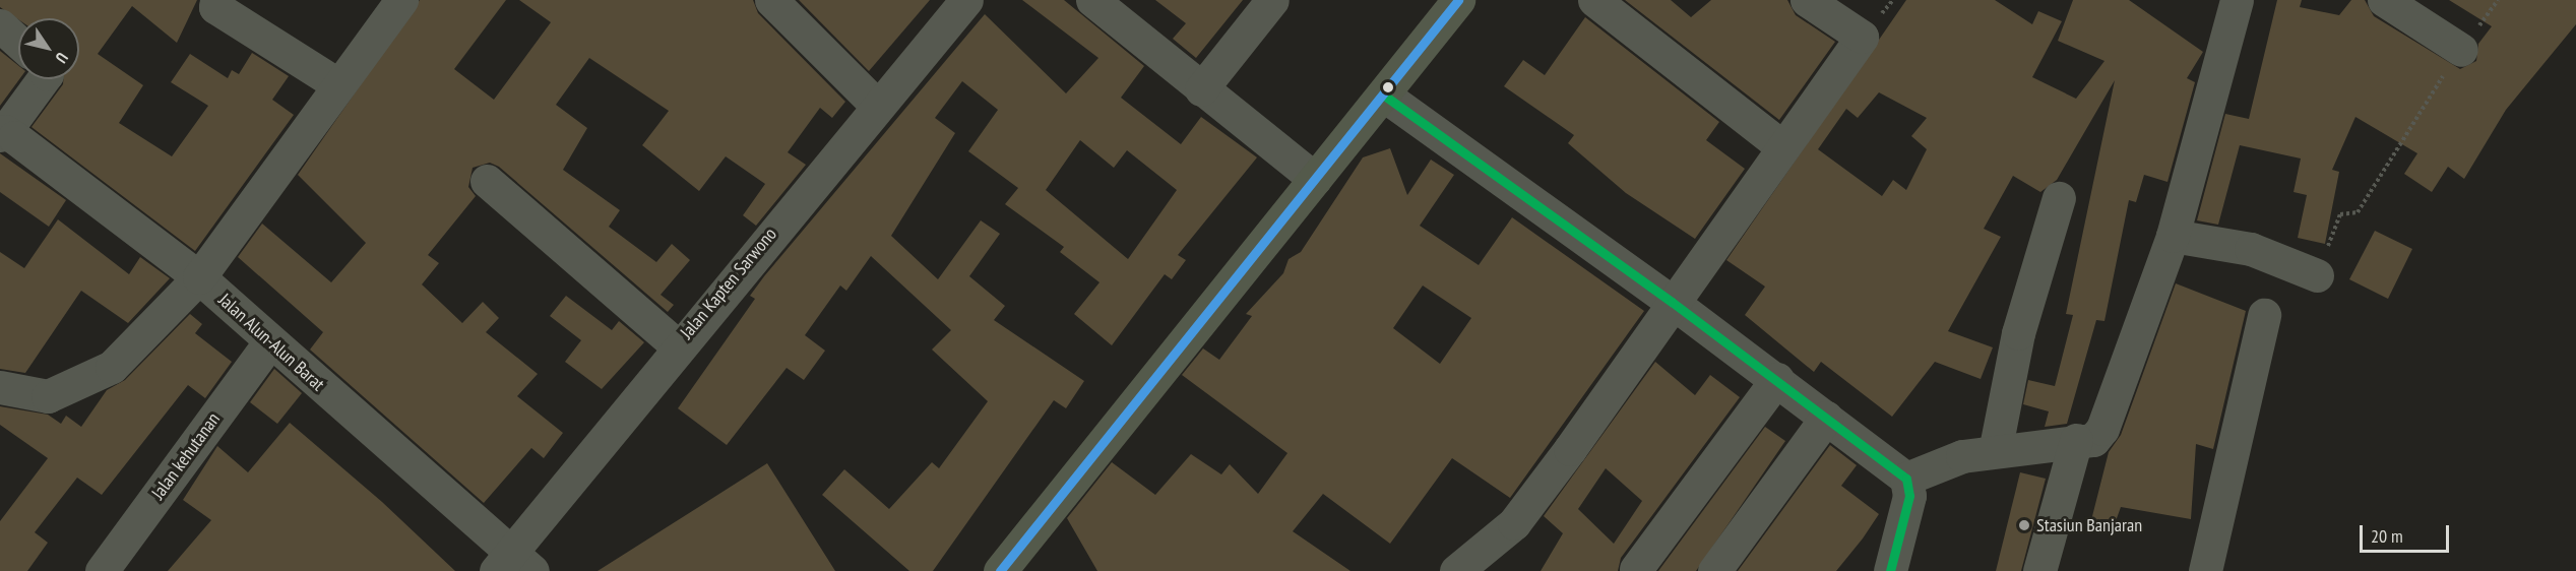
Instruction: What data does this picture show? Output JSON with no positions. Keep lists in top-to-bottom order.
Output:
{
  "streets": {
    "street": ["Jalan Kapten Sarwono", "Jalan Alun-Alun Barat", "Jalan kehutanan"]
  },
  "crossings": [
    ["Jalan Kapten Sarwono", "Jalan Alun-Alun Barat"],
    ["Jalan Alun-Alun Barat", "Jalan kehutanan"]
  ],
  "places": ["Stasiun Banjaran"],
  "scale_bar": "20 m",
  "north": "bottom right"
}
